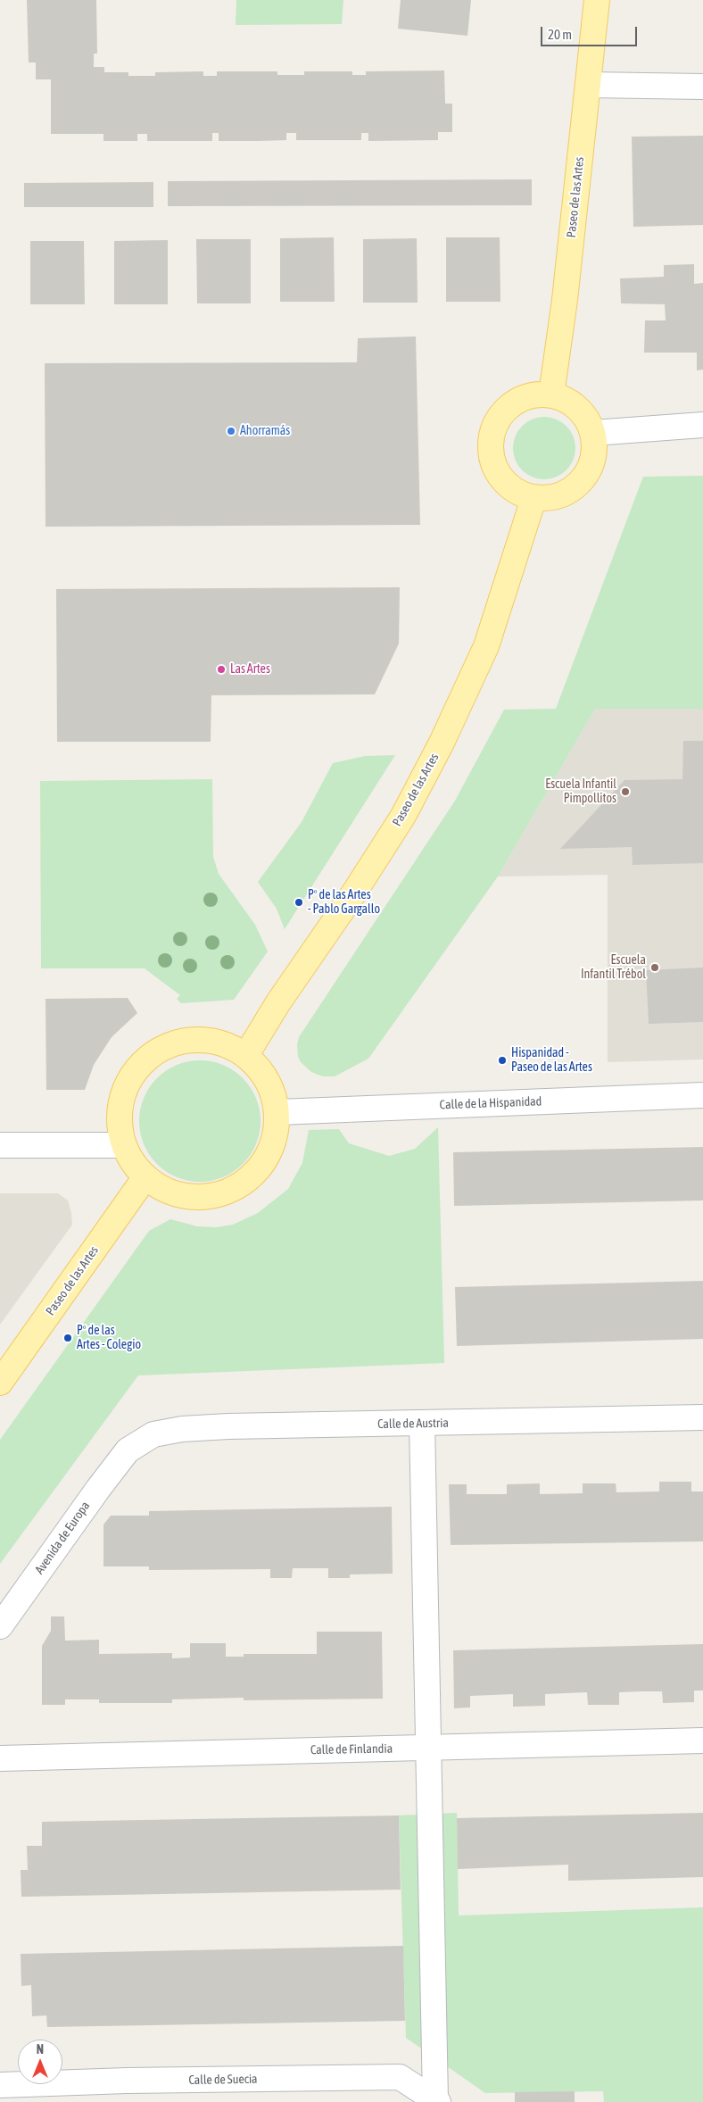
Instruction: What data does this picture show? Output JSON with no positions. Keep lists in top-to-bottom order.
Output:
{
  "streets": {
    "main road": ["Paseo de las Artes"],
    "street": [
      "Calle de la Hispanidad",
      "Calle de Austria",
      "Avenida de Europa",
      "Calle de Finlandia",
      "Calle de Suecia"
    ]
  },
  "crossings": [
    ["Paseo de las Artes", "Calle de la Hispanidad"],
    ["Calle de Austria", "Avenida de Europa"]
  ],
  "places": [
    "Ahorramás",
    "Las Artes",
    "Escuela Infantil Pimpollitos",
    "Pº de las Artes - Pablo Gargallo",
    "Escuela Infantil Trébol",
    "Hispanidad - Paseo de las Artes",
    "Pº de las Artes - Colegio"
  ],
  "scale_bar": "20 m",
  "north": "top"
}
